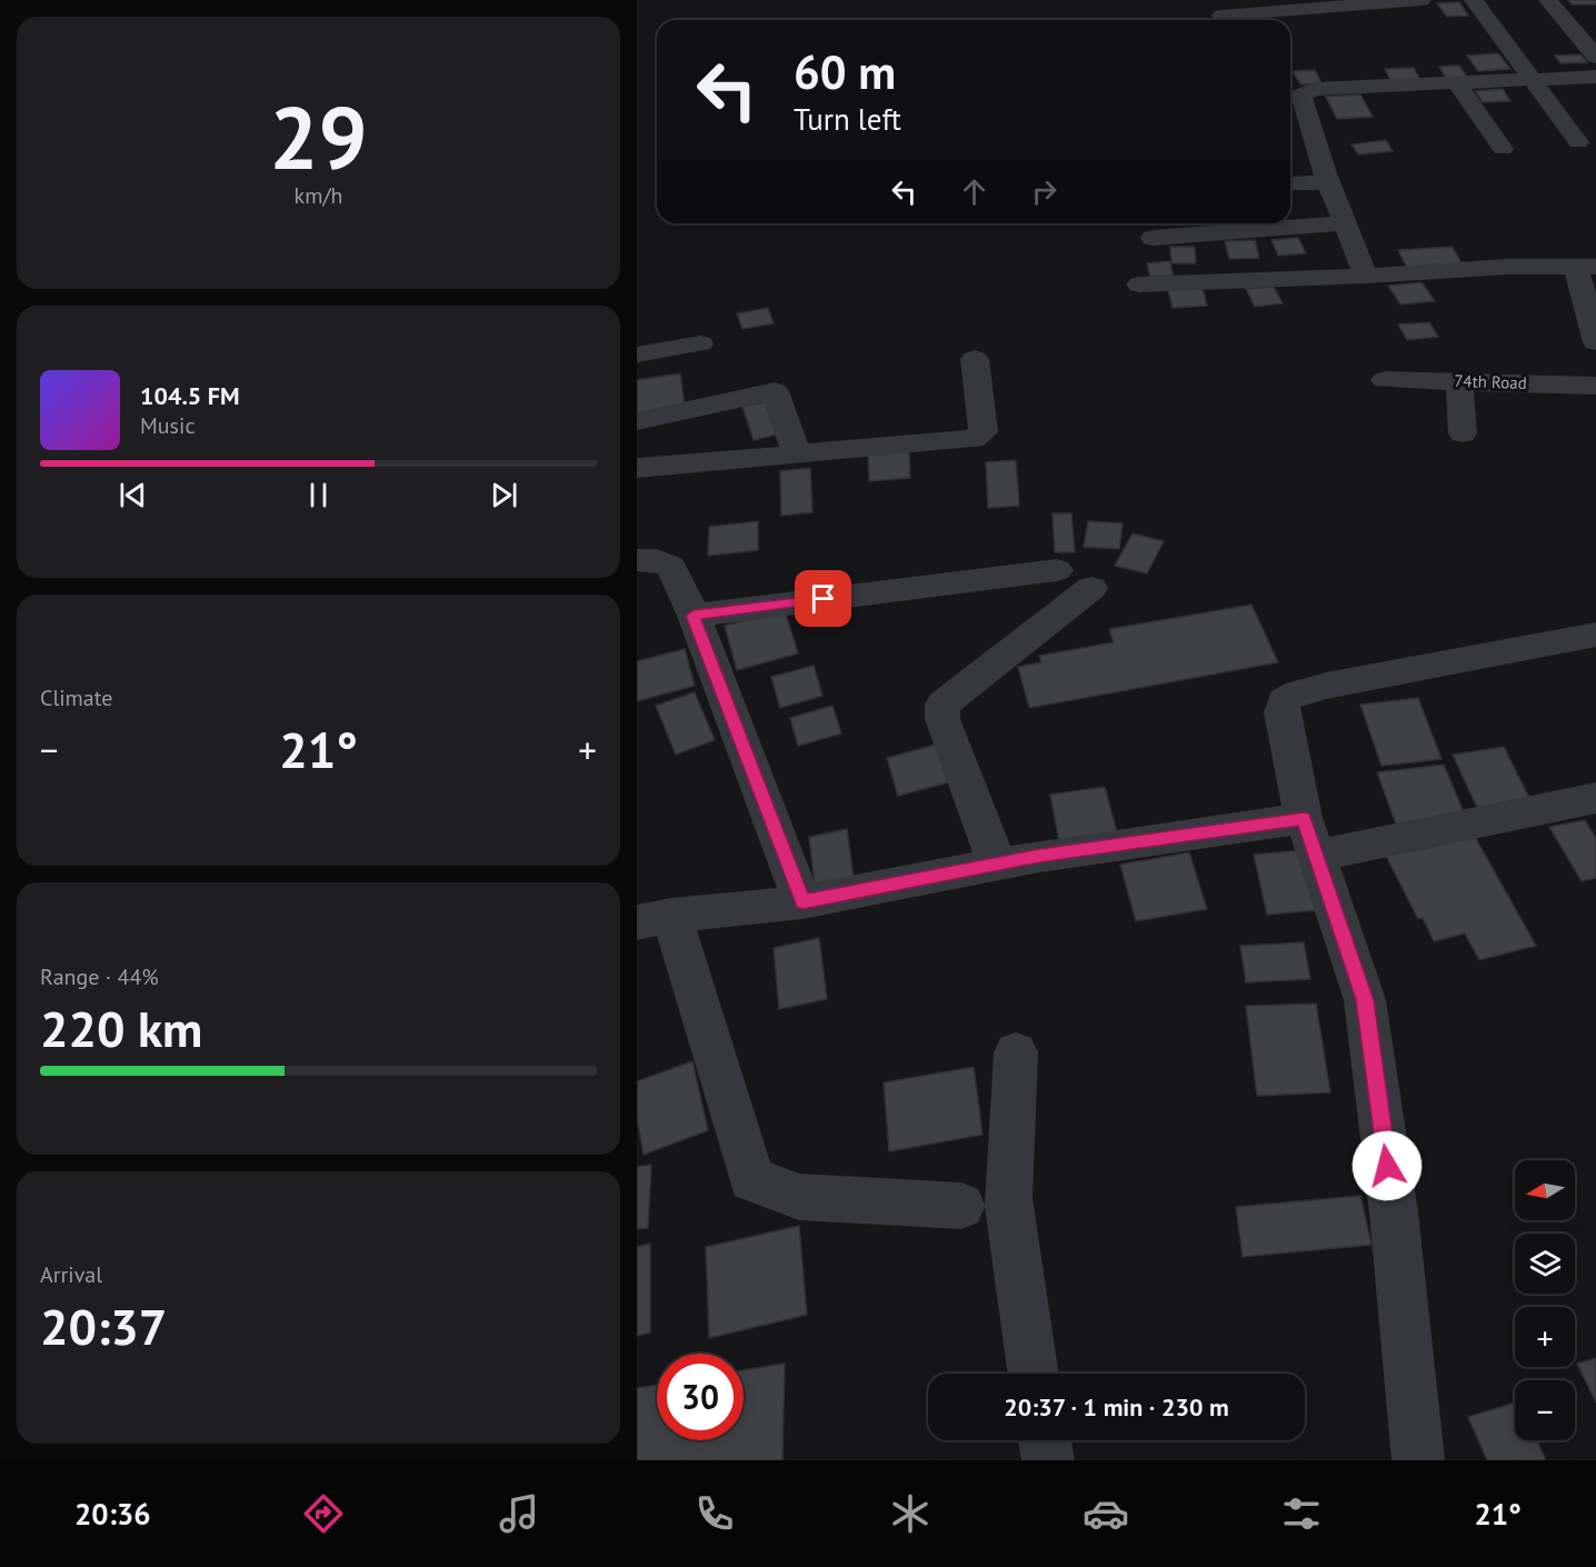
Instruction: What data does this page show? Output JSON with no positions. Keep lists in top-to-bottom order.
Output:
{
  "streets": {
    "street": ["74th Road"]
  },
  "north": "left",
  "page": {
    "tile": [
      ["29", "km/h"],
      "Climate",
      ["Range · 44%", "220 km"],
      ["Arrival", "20:37"]
    ],
    "turn": ["60 m", "Turn left"],
    "song": ["104.5 FM", "Music"],
    "heat": ["−", "21°", "+"],
    "map_buttons": ["+", "−"],
    "limit": "30",
    "trip": "20:37 · 1 min · 230 m",
    "tabs": ["20:36", "21°"]
  }
}
